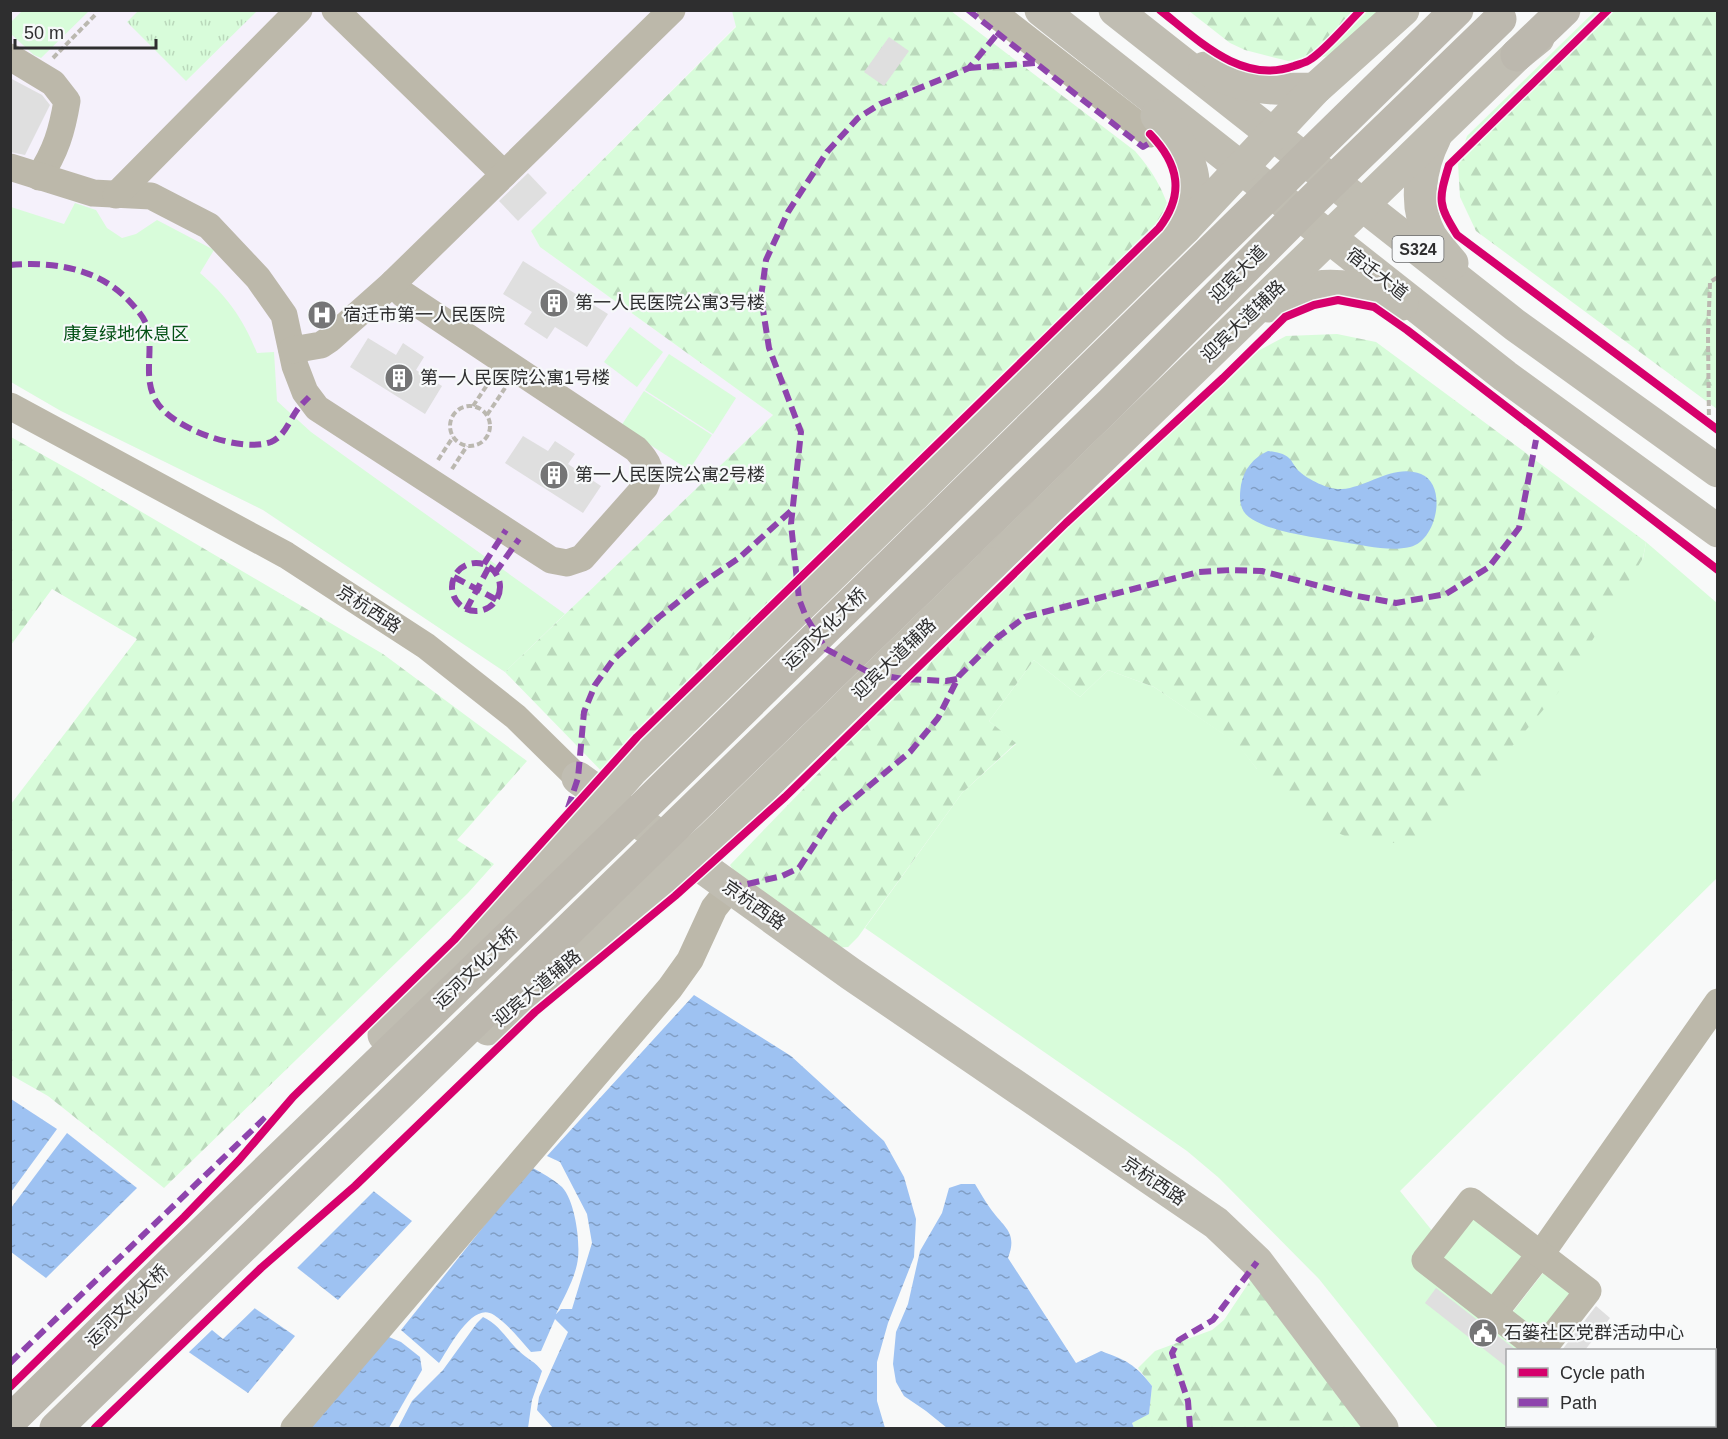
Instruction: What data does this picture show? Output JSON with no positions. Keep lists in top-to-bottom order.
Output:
{
  "streets": {
    "highway": ["迎宾大道", "运河文化大桥"],
    "main road": [
      "S324",
      "宿迁大道",
      "迎宾大道辅路",
      "京杭西路"
    ]
  },
  "crossings": [
    ["S324", "迎宾大道辅路"],
    ["迎宾大道", "运河文化大桥"],
    ["宿迁大道", "迎宾大道辅路"],
    ["迎宾大道辅路", "运河文化大桥"]
  ],
  "parks": ["康复绿地休息区"],
  "places": {
    "building": ["第一人民医院公寓3号楼", "第一人民医院公寓1号楼", "第一人民医院公寓2号楼"],
    "hospital": ["宿迁市第一人民医院"],
    "public building": ["石篓社区党群活动中心"]
  },
  "legend": ["Cycle path", "Path"],
  "scale_bar": "50 m"
}
